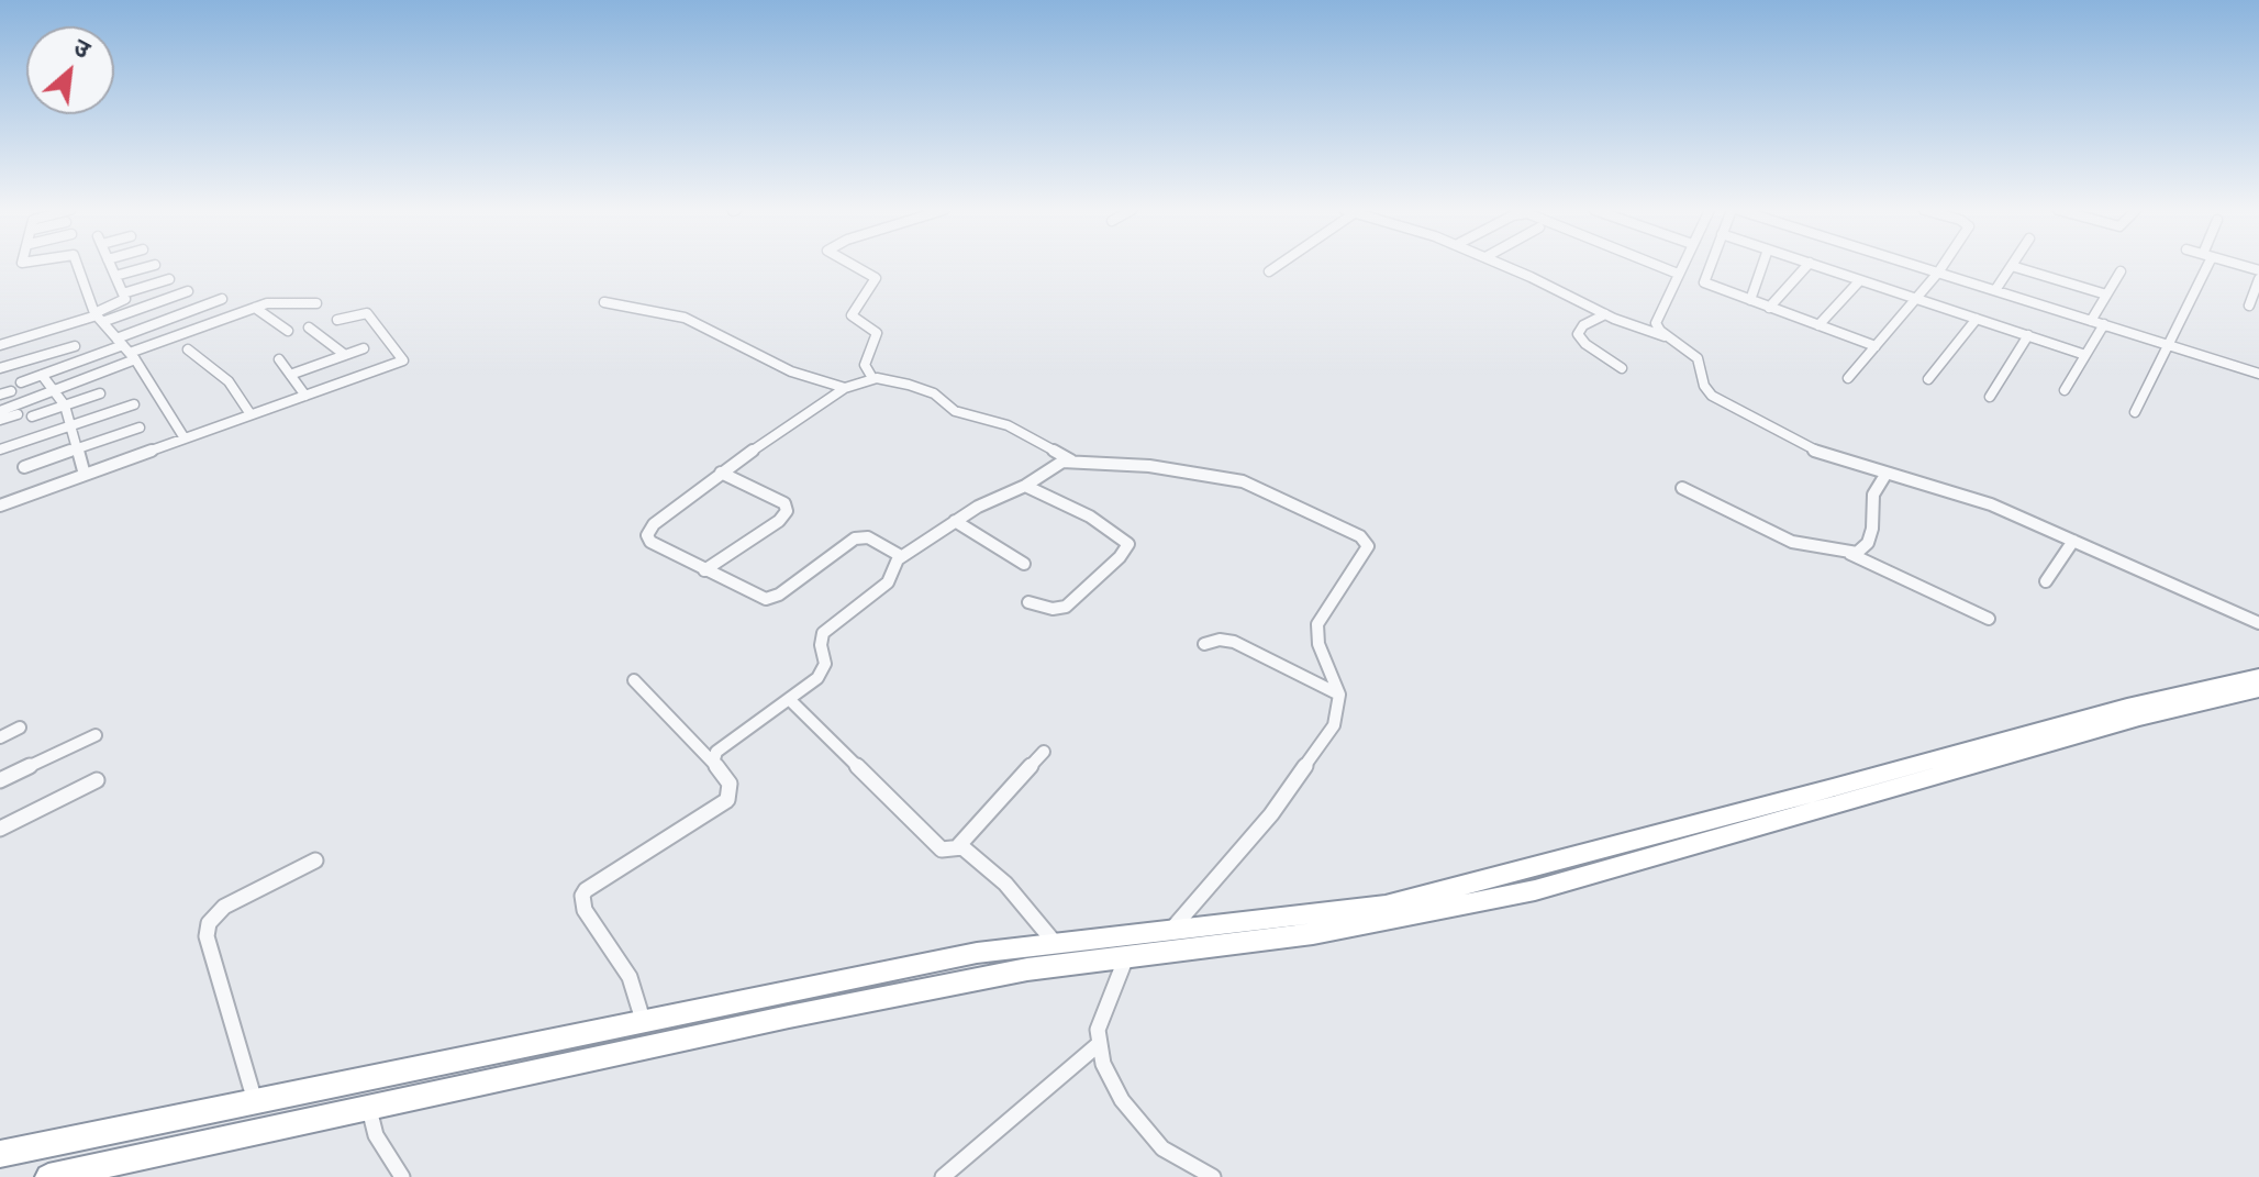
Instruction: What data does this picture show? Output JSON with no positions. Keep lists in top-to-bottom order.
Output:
{
  "north": "top right"
}
